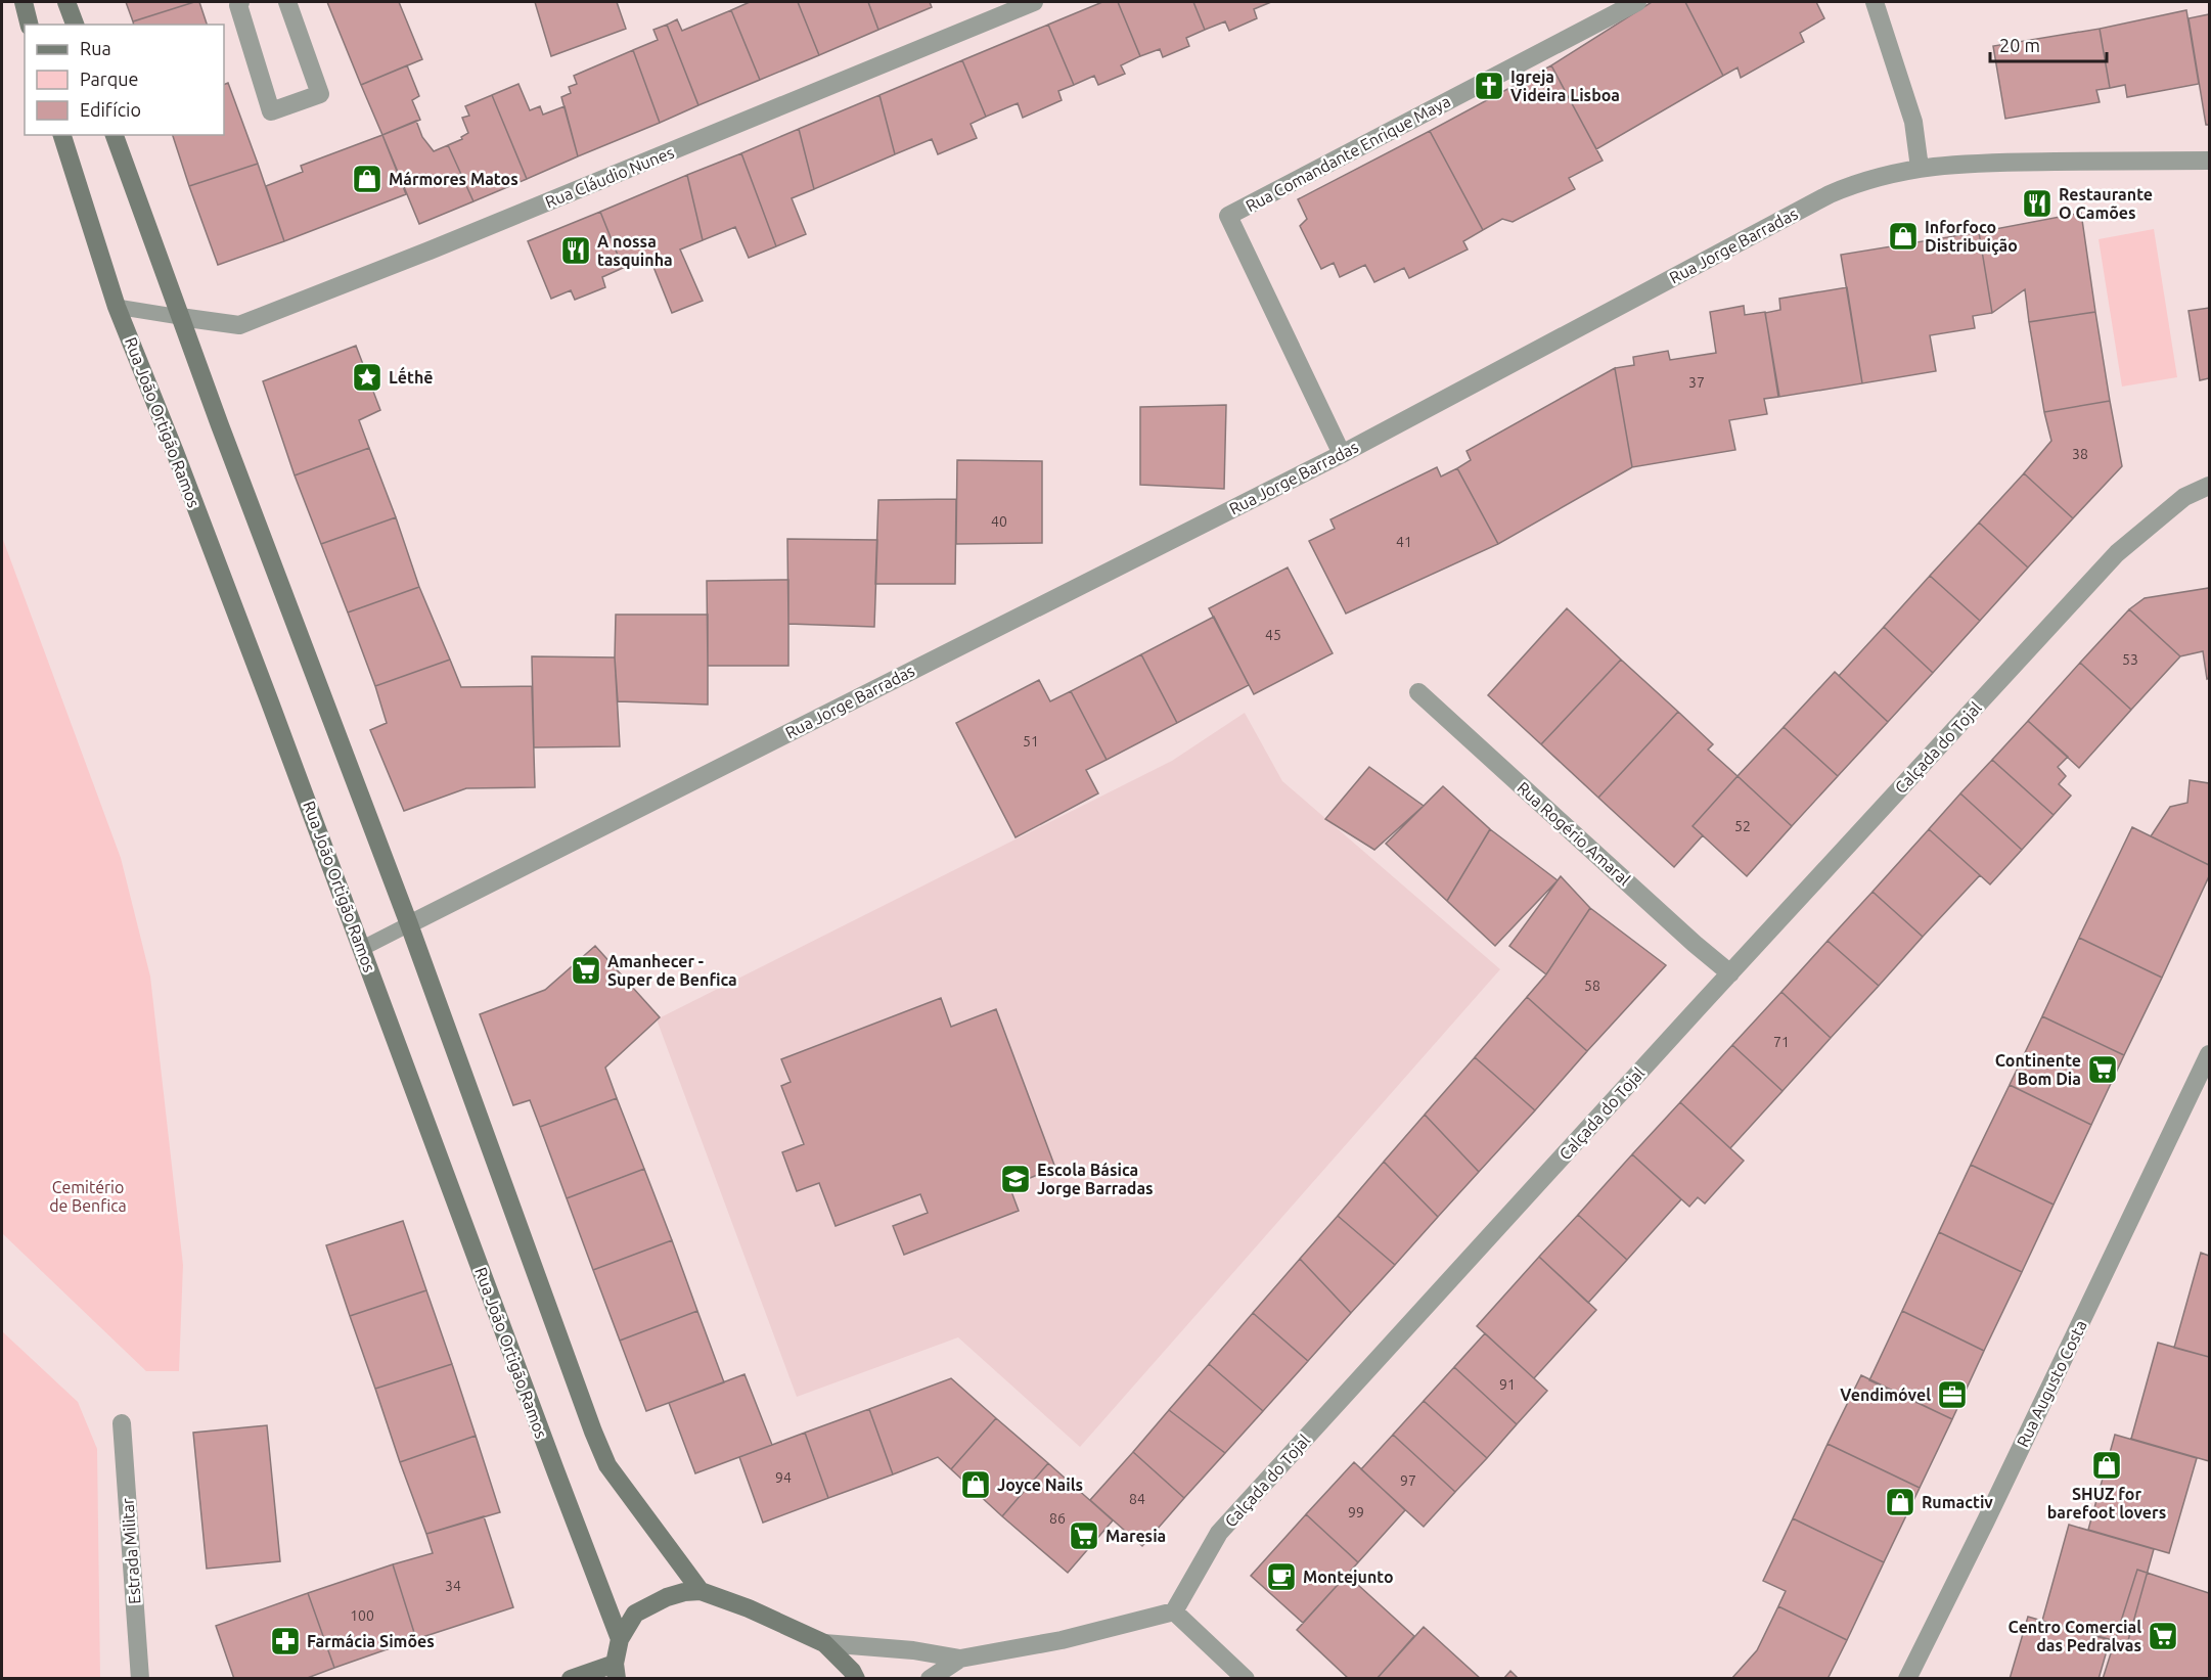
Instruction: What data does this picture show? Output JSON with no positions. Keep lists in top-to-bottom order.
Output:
{
  "streets": {
    "street": [
      "Rua Comandante Enrique Maya",
      "Rua Cláudio Nunes",
      "Rua Jorge Barradas",
      "Rua João Ortigão Ramos",
      "Calçada do Tojal",
      "Rua Rogério Amaral",
      "Rua Augusto Costa",
      "Estrada Militar"
    ]
  },
  "crossings": [
    ["Rua Comandante Enrique Maya", "Rua Jorge Barradas"],
    ["Calçada do Tojal", "Rua Rogério Amaral"]
  ],
  "parks": ["Cemitério de Benfica"],
  "places": {
    "church": ["Igreja Videira Lisboa"],
    "shop": [
      "Mármores Matos",
      "Inforfoco Distribuição",
      "SHUZ for barefoot lovers",
      "Joyce Nails",
      "Rumactiv"
    ],
    "restaurant": ["Restaurante O Camões", "A nossa tasquinha"],
    "place": ["Lḗthē"],
    "supermarket": [
      "Amanhecer - Super de Benfica",
      "Continente Bom Dia",
      "Maresia",
      "Centro Comercial das Pedralvas"
    ],
    "school or university": ["Escola Básica Jorge Barradas"],
    "office": ["Vendimóvel"],
    "cafe": ["Montejunto"],
    "pharmacy": ["Farmácia Simões"]
  },
  "house_numbers": [
    "37",
    "38",
    "40",
    "41",
    "45",
    "53",
    "51",
    "52",
    "58",
    "71",
    "91",
    "94",
    "97",
    "84",
    "99",
    "86",
    "34",
    "100"
  ],
  "legend": ["Rua", "Parque", "Edifício"],
  "scale_bar": "20 m"
}
